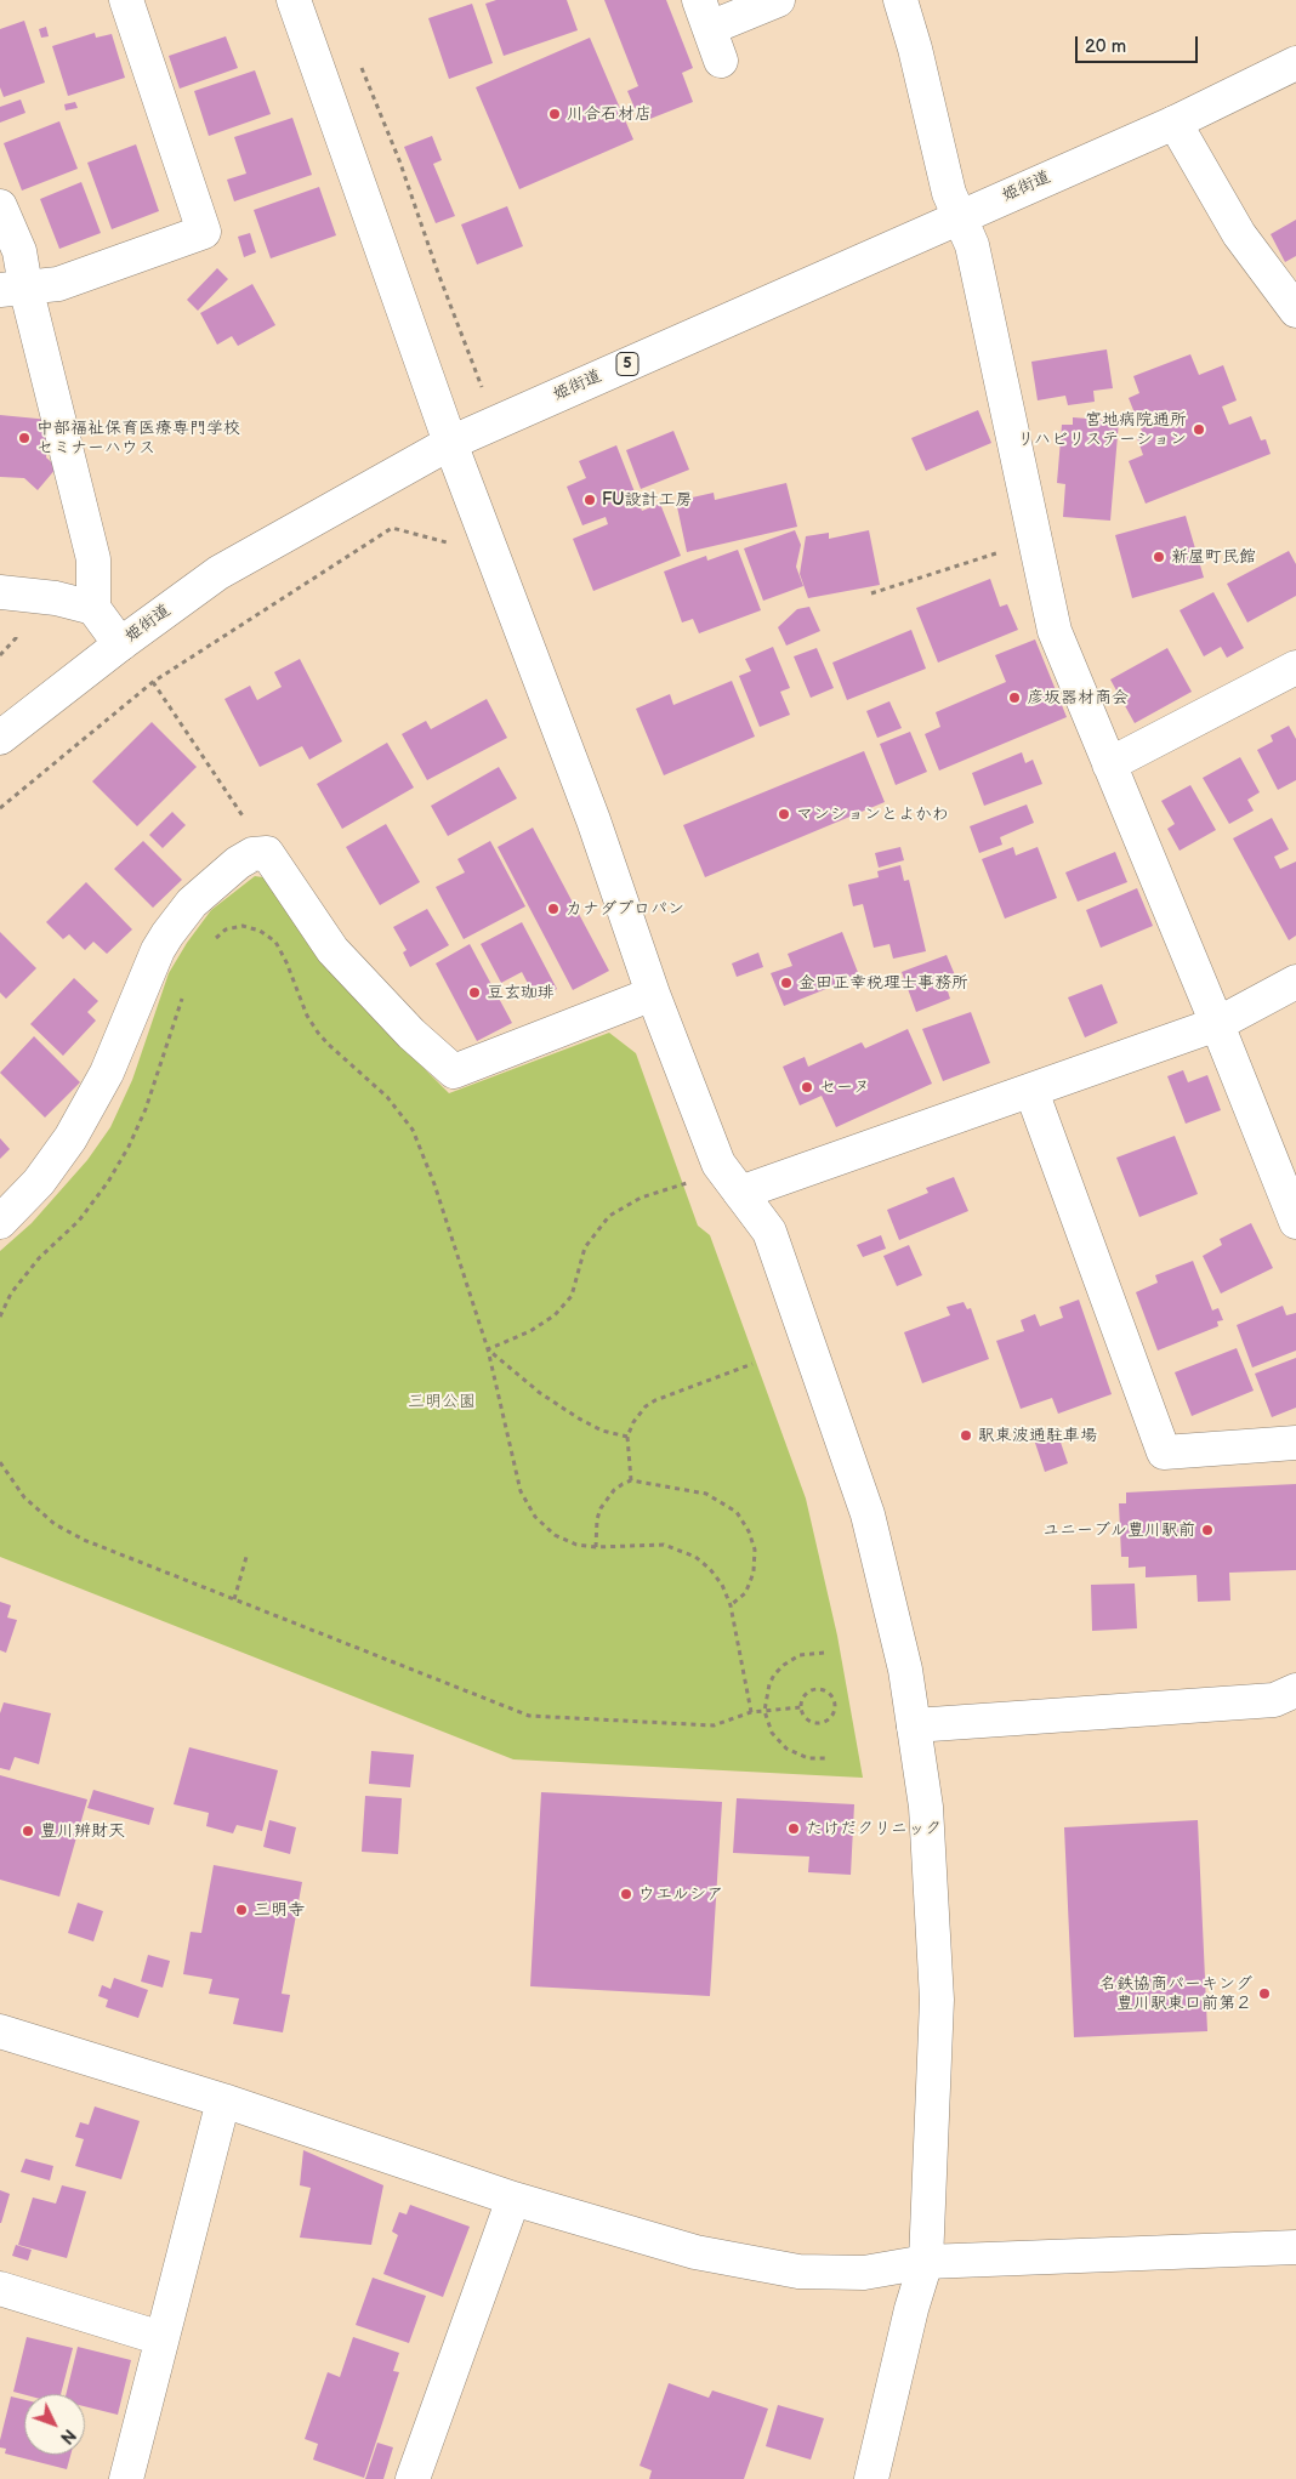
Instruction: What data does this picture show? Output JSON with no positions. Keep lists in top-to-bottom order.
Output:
{
  "streets": {
    "street": ["姫街道", "5"]
  },
  "parks": ["三明公園"],
  "places": [
    "川合石材店",
    "宮地病院通所 リハビリステーション",
    "中部福祉保育医療専門学校 セミナーハウス",
    "FU設計工房",
    "新屋町民館",
    "彦坂器材商会",
    "マンションとよかわ",
    "カナダプロパン",
    "金田正幸税理士事務所",
    "豆玄珈琲",
    "セーヌ",
    "駅東波通駐車場",
    "ユニーブル豊川駅前",
    "たけだクリニック",
    "豊川辨財天",
    "ウエルシア",
    "三明寺",
    "名鉄協商パーキング 豊川駅東口前第２"
  ],
  "scale_bar": "20 m",
  "north": "bottom right"
}
